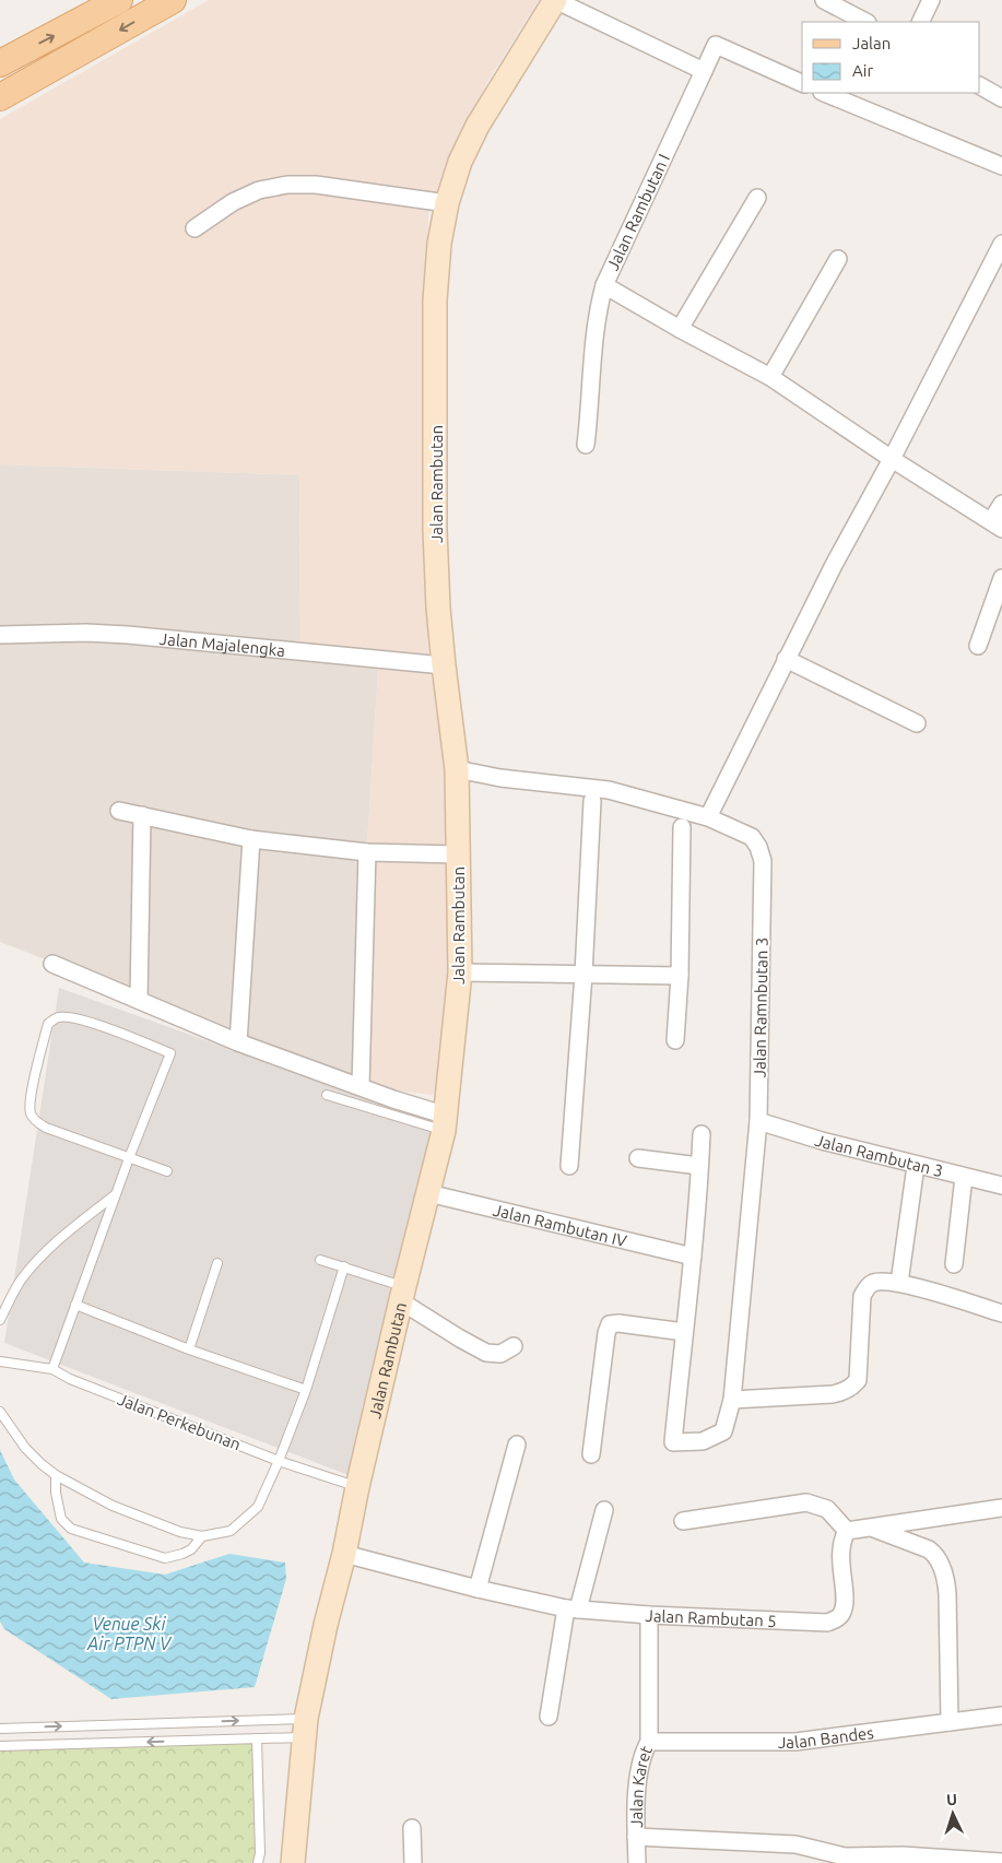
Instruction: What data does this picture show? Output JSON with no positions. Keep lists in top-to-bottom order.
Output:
{
  "streets": {
    "main road": ["Jalan Rambutan"],
    "street": [
      "Jalan Rambutan I",
      "Jalan Majalengka",
      "Jalan Ramnbutan 3",
      "Jalan Rambutan 3",
      "Jalan Rambutan IV",
      "Jalan Rambutan 5",
      "Jalan Bandes",
      "Jalan Karet"
    ],
    "lane": ["Jalan Perkebunan"]
  },
  "crossings": [
    ["Jalan Rambutan", "Jalan Majalengka"],
    ["Jalan Rambutan", "Jalan Ramnbutan 3"],
    ["Jalan Rambutan", "Jalan Rambutan IV"],
    ["Jalan Rambutan", "Jalan Perkebunan"],
    ["Jalan Rambutan", "Jalan Rambutan 5"],
    ["Jalan Ramnbutan 3", "Jalan Rambutan 3"],
    ["Jalan Rambutan 5", "Jalan Karet"],
    ["Jalan Bandes", "Jalan Karet"]
  ],
  "water": ["Venue Ski Air PTPN V"],
  "legend": ["Jalan", "Air"],
  "north": "top"
}
